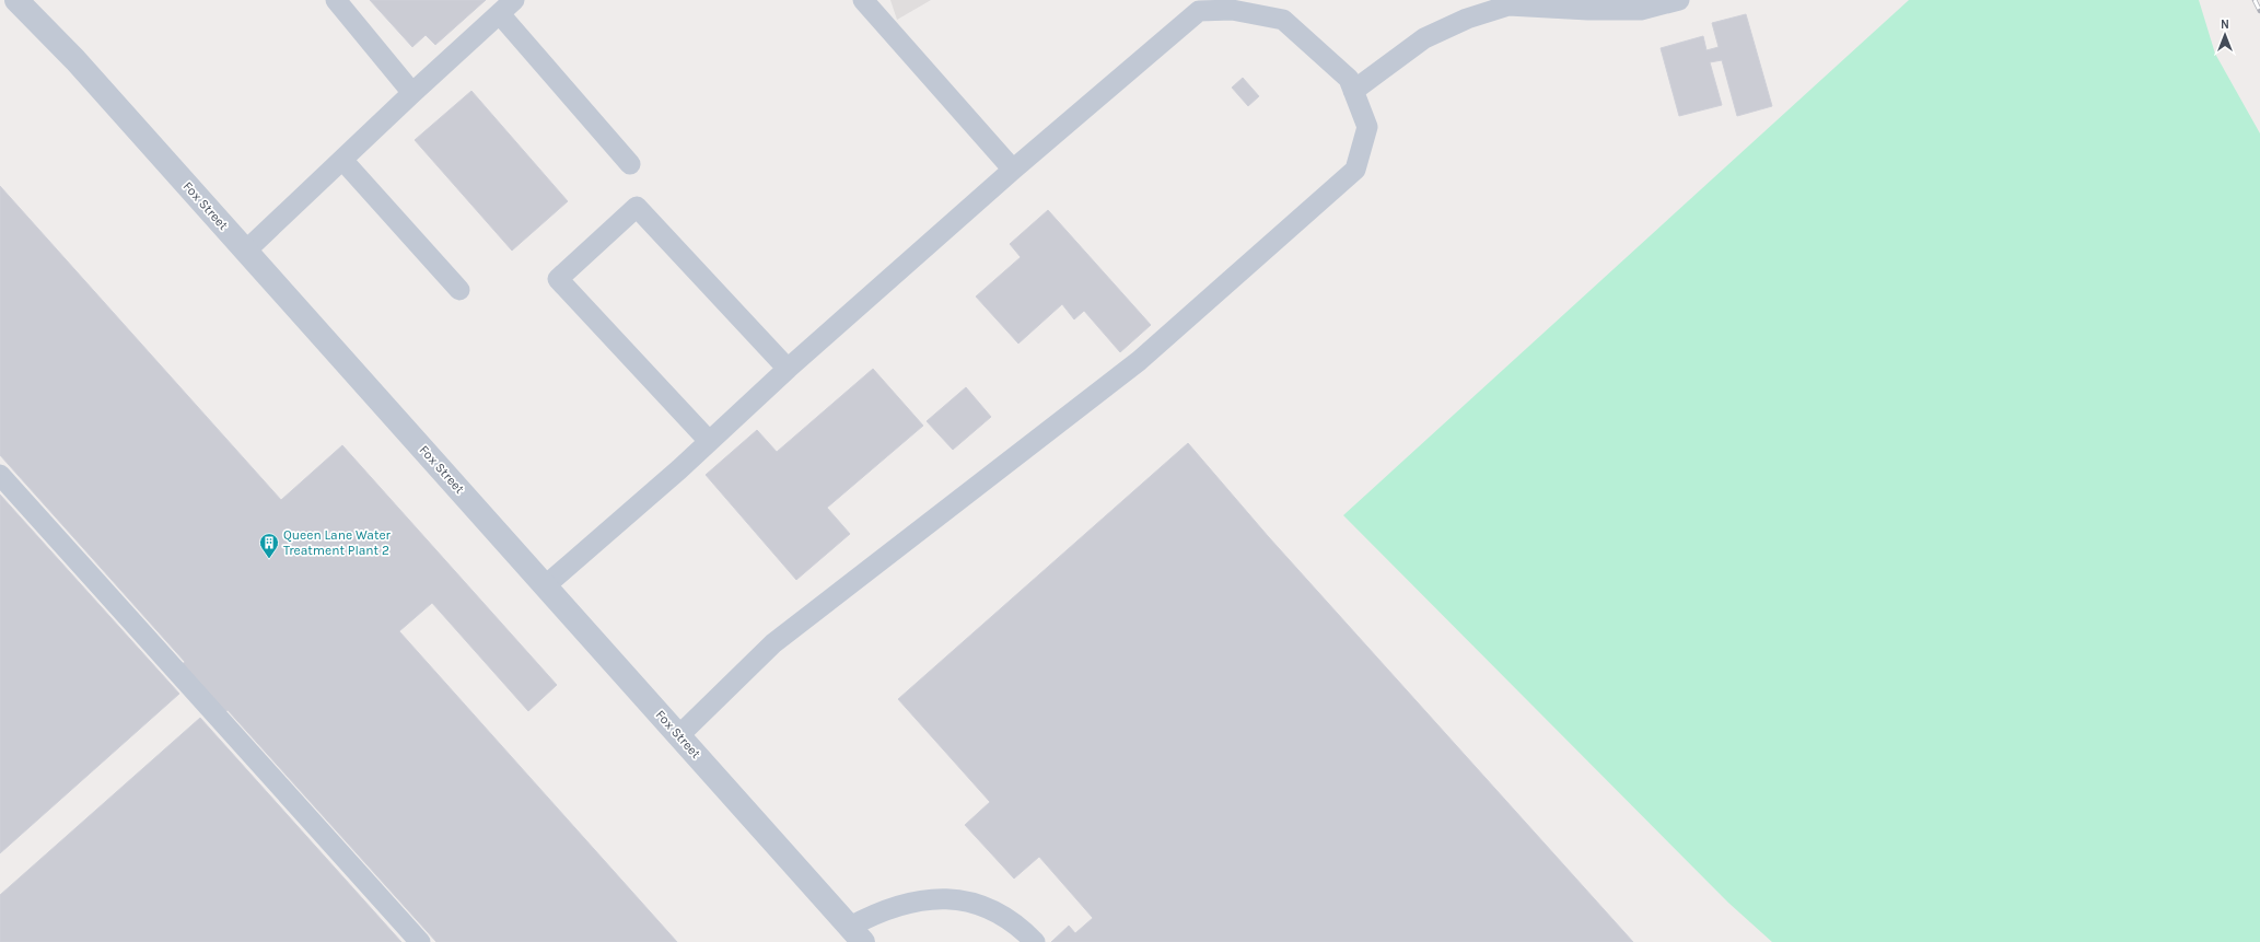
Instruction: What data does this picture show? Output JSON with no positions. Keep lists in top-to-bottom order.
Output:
{
  "streets": {
    "street": ["Fox Street"]
  },
  "places": {
    "building": ["Queen Lane Water Treatment Plant 2"]
  },
  "north": "top"
}
